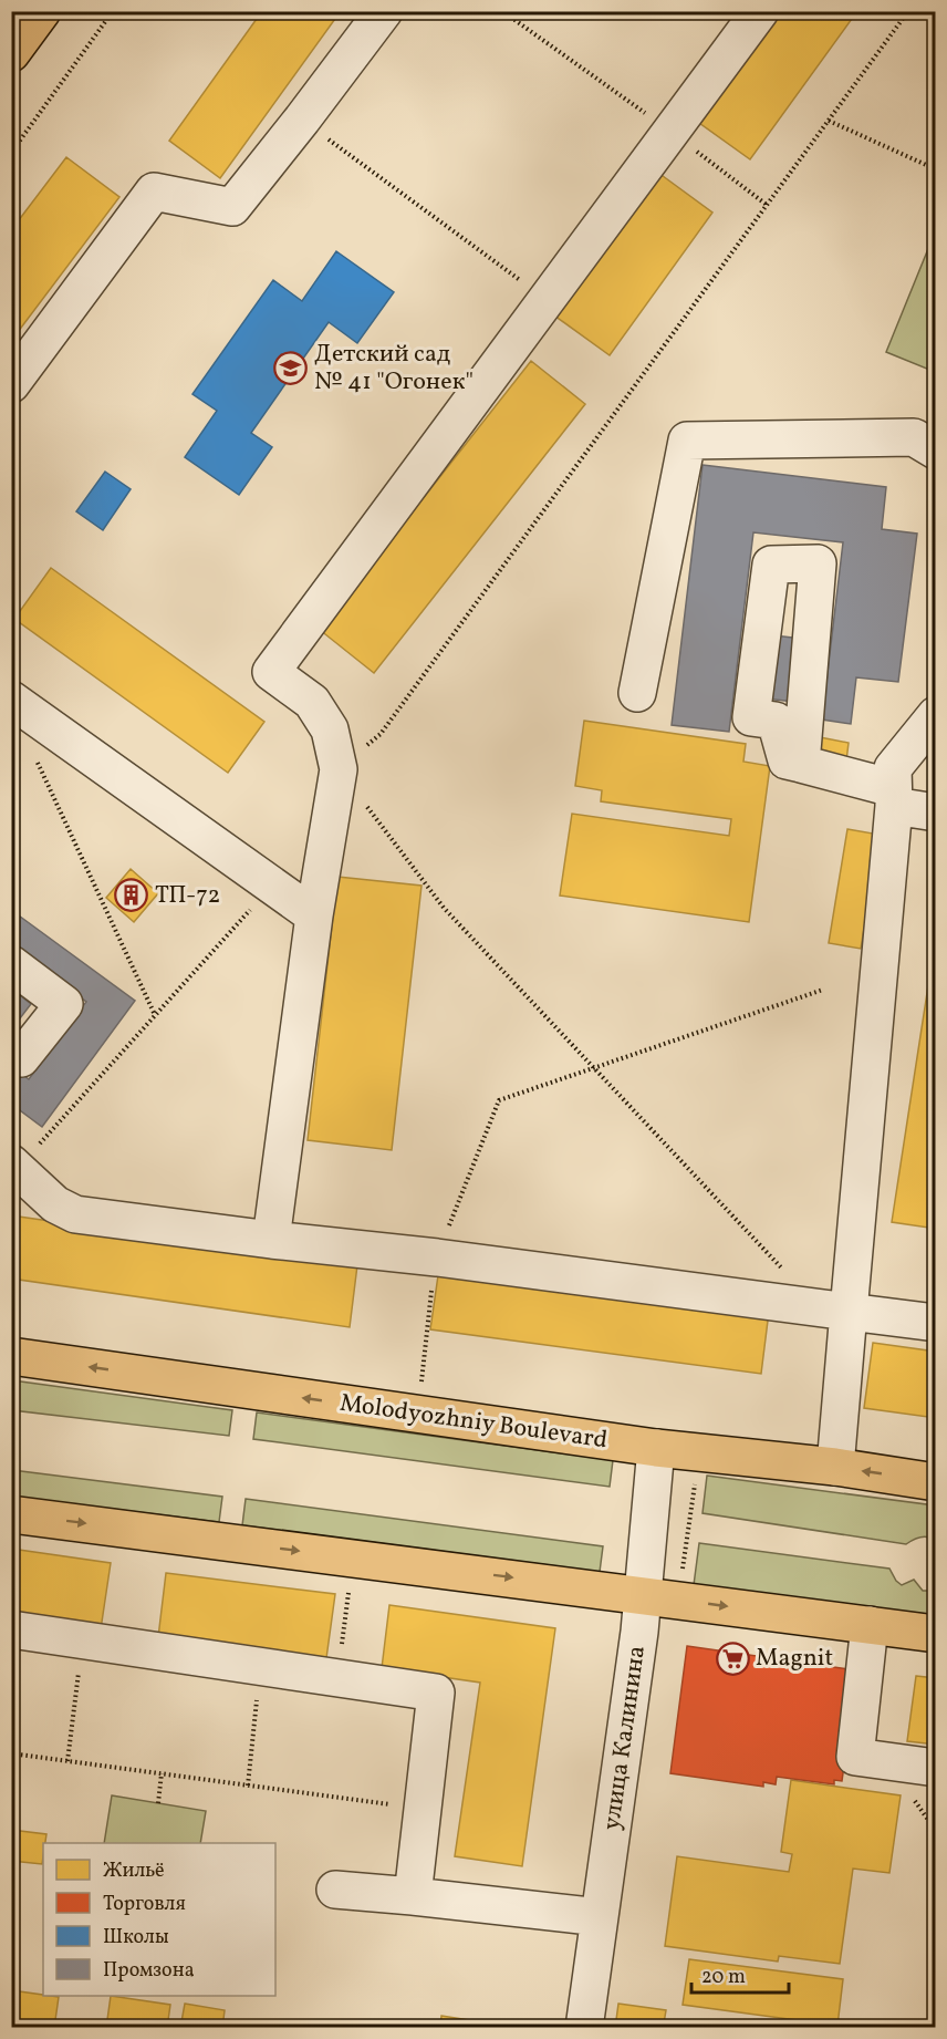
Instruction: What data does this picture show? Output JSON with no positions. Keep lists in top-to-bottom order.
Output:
{
  "streets": {
    "main road": ["Molodyozhniy Boulevard"],
    "street": ["улица Калинина"]
  },
  "crossings": [
    ["Molodyozhniy Boulevard", "улица Калинина"]
  ],
  "places": {
    "school or university": ["Детский сад № 41 \"Огонек\""],
    "building": ["ТП-72"],
    "supermarket": ["Magnit"]
  },
  "legend": [
    "Жильё",
    "Торговля",
    "Школы",
    "Промзона"
  ],
  "scale_bar": "20 m"
}
